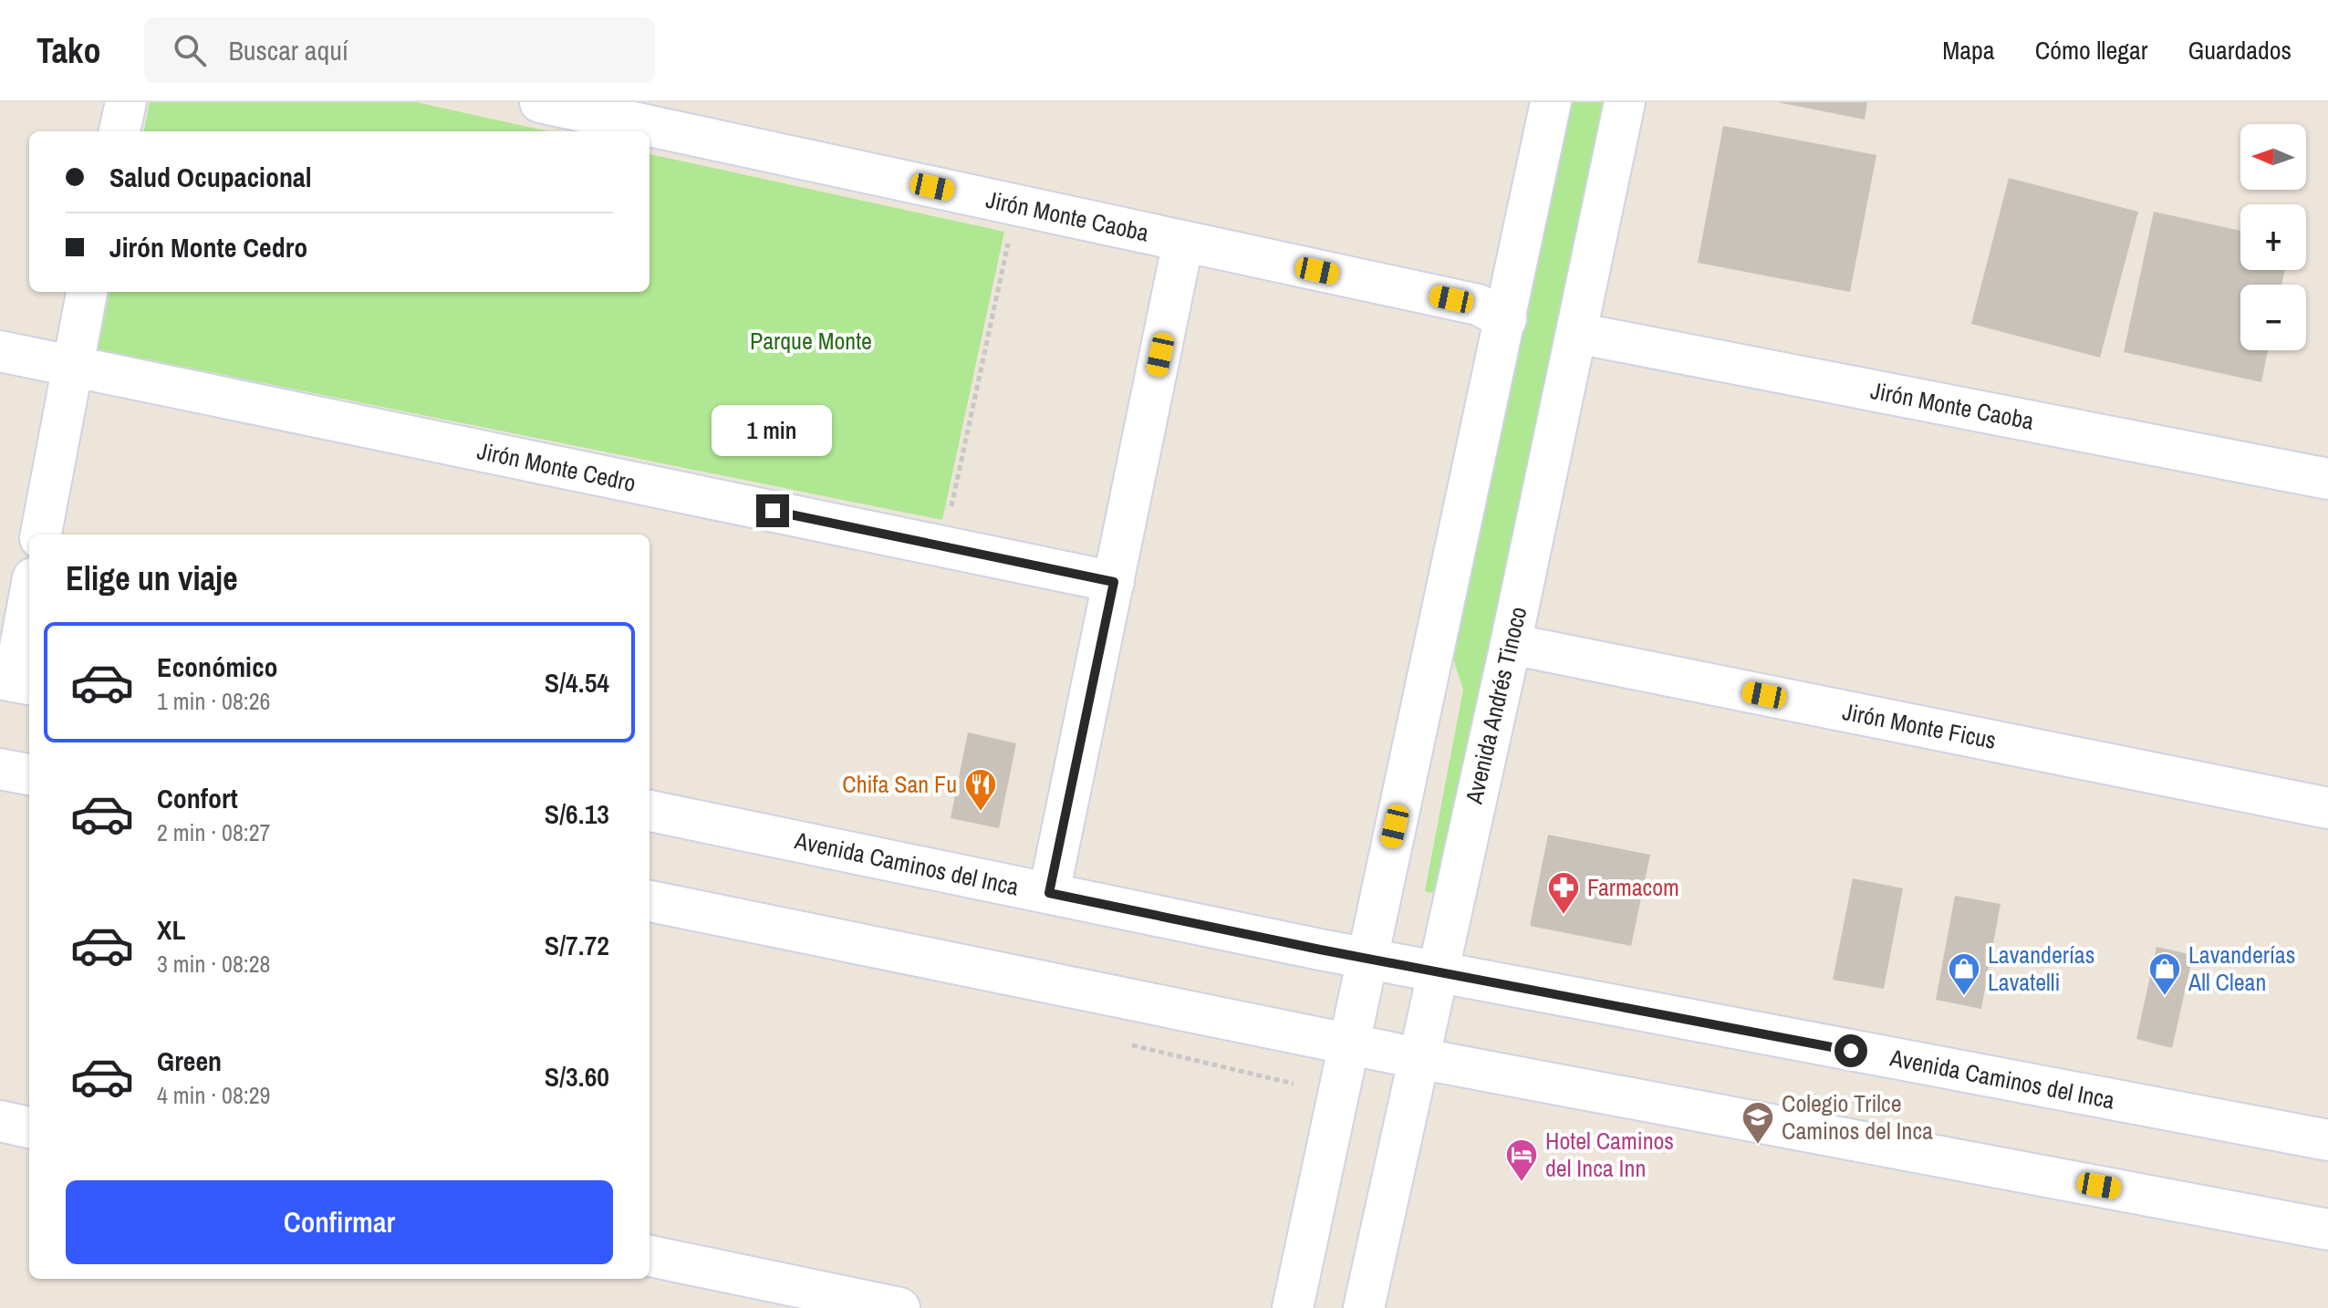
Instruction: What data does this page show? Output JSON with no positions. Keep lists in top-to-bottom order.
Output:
{
  "streets": {
    "street": [
      "Jirón Monte Caoba",
      "Jirón Monte Cedro",
      "Avenida Andrés Tinoco",
      "Jirón Monte Ficus",
      "Avenida Caminos del Inca"
    ]
  },
  "crossings": [
    ["Jirón Monte Caoba", "Avenida Andrés Tinoco"],
    ["Avenida Andrés Tinoco", "Jirón Monte Ficus"],
    ["Avenida Andrés Tinoco", "Avenida Caminos del Inca"]
  ],
  "parks": ["Parque Monte"],
  "places": {
    "restaurant": ["Chifa San Fu"],
    "pharmacy": ["Farmacom"],
    "shop": ["Lavanderías Lavatelli", "Lavanderías All Clean"],
    "school or university": ["Colegio Trilce Caminos del Inca"],
    "hotel": ["Hotel Caminos del Inca Inn"]
  },
  "north": "left",
  "page": {
    "header": "Tako",
    "search": "Buscar aquí",
    "nav": ["Mapa", "Cómo llegar", "Guardados"],
    "map_buttons": ["+", "−"],
    "banner": ["Salud Ocupacional", "Jirón Monte Cedro"],
    "bubble": "1 min",
    "heading": "Elige un viaje",
    "list": [
      {
        "name": "Económico",
        "note": "1 min · 08:26",
        "value": "S/4.54"
      },
      {
        "name": "Confort",
        "note": "2 min · 08:27",
        "value": "S/6.13"
      },
      {
        "name": "XL",
        "note": "3 min · 08:28",
        "value": "S/7.72"
      },
      {
        "name": "Green",
        "note": "4 min · 08:29",
        "value": "S/3.60"
      }
    ],
    "buttons": "Confirmar"
  }
}
